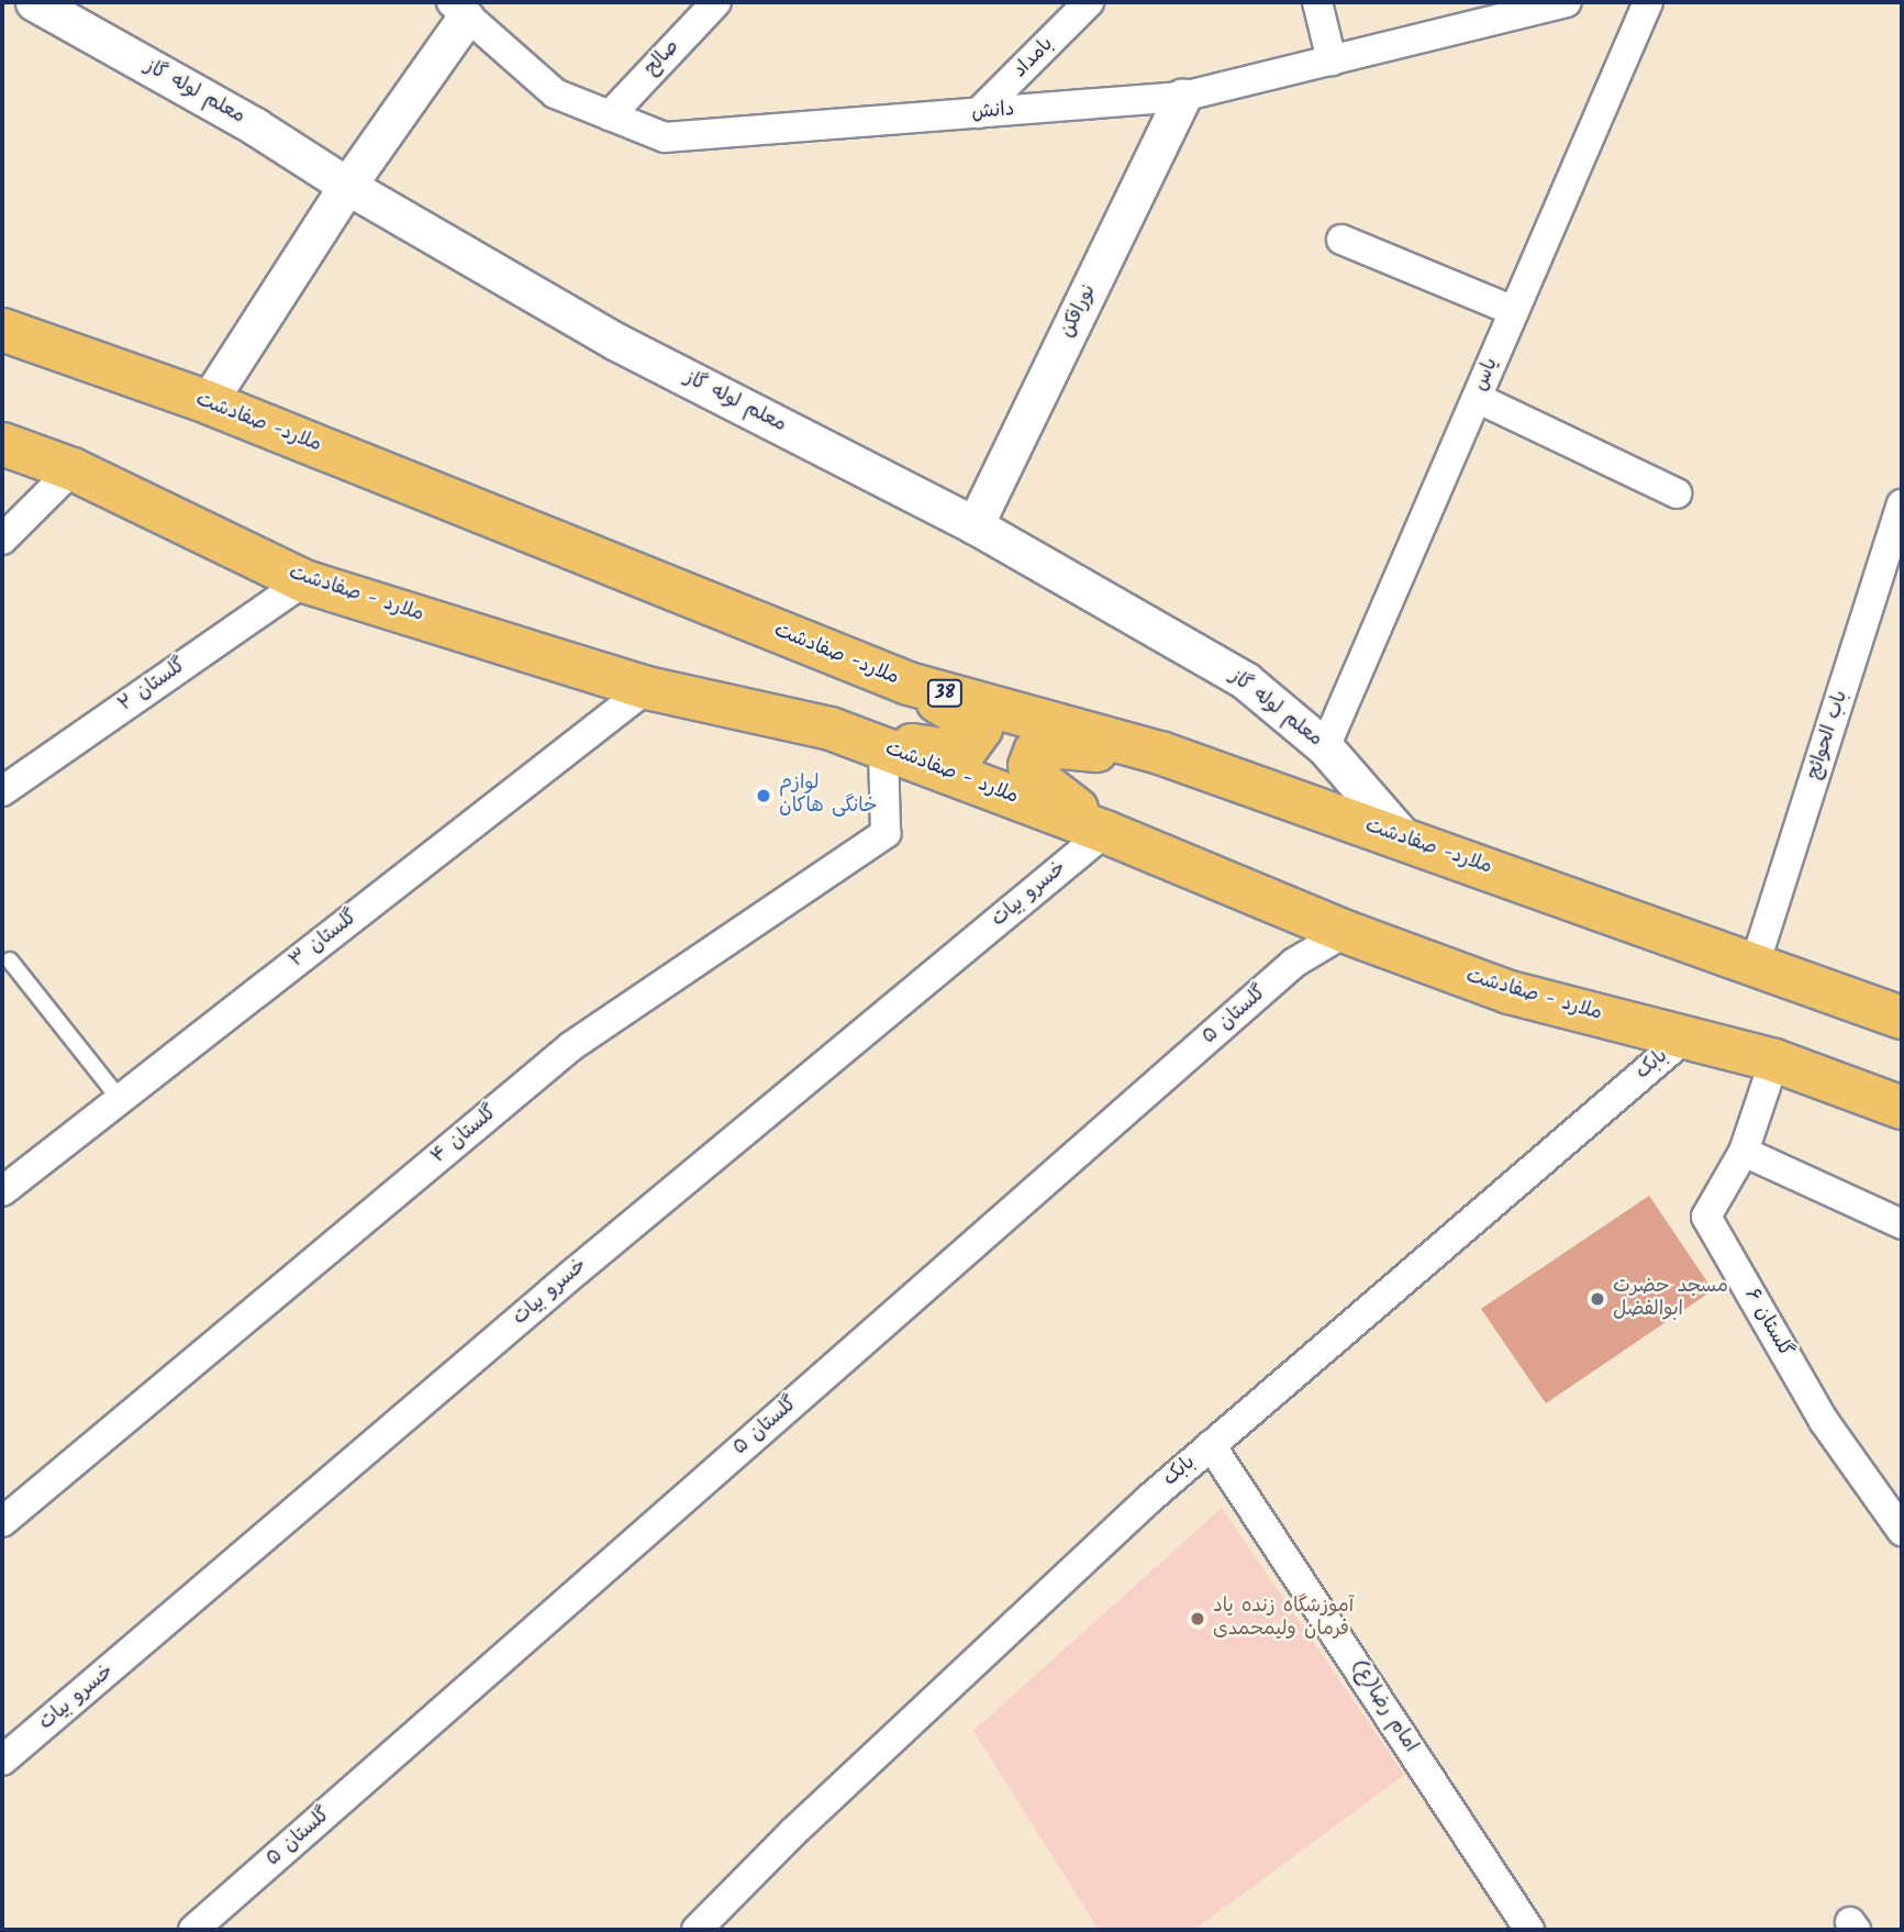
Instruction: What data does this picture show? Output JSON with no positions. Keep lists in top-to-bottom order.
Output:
{
  "streets": {
    "highway": ["ملارد- صفادشت", "ملارد - صفادشت", "38"],
    "street": [
      "صالح",
      "بامداد",
      "معلم لوله گاز",
      "دانش",
      "نورافکن",
      "یاس",
      "گلستان ۲",
      "باب الحوائج",
      "خسرو بیات",
      "گلستان ۳",
      "گلستان ۵",
      "بابک",
      "گلستان ۴",
      "گلستان ۶",
      "امام رضا(ع)"
    ]
  },
  "crossings": [
    ["صالح", "دانش"],
    ["بامداد", "دانش"],
    ["معلم لوله گاز", "نورافکن"],
    ["معلم لوله گاز", "یاس"],
    ["معلم لوله گاز", "ملارد- صفادشت"],
    ["دانش", "نورافکن"],
    ["ملارد- صفادشت", "باب الحوائج"],
    ["ملارد - صفادشت", "گلستان ۲"],
    ["ملارد - صفادشت", "خسرو بیات"],
    ["ملارد - صفادشت", "گلستان ۳"],
    ["ملارد - صفادشت", "گلستان ۵"],
    ["ملارد - صفادشت", "بابک"],
    ["ملارد - صفادشت", "گلستان ۴"],
    ["ملارد - صفادشت", "گلستان ۶"],
    ["بابک", "امام رضا(ع)"]
  ],
  "places": ["لوازم خانگی هاکان", "مسجد حضرت ابوالفضل", "آموزشگاه زنده یاد فرمان ولیمحمدی"]
}
